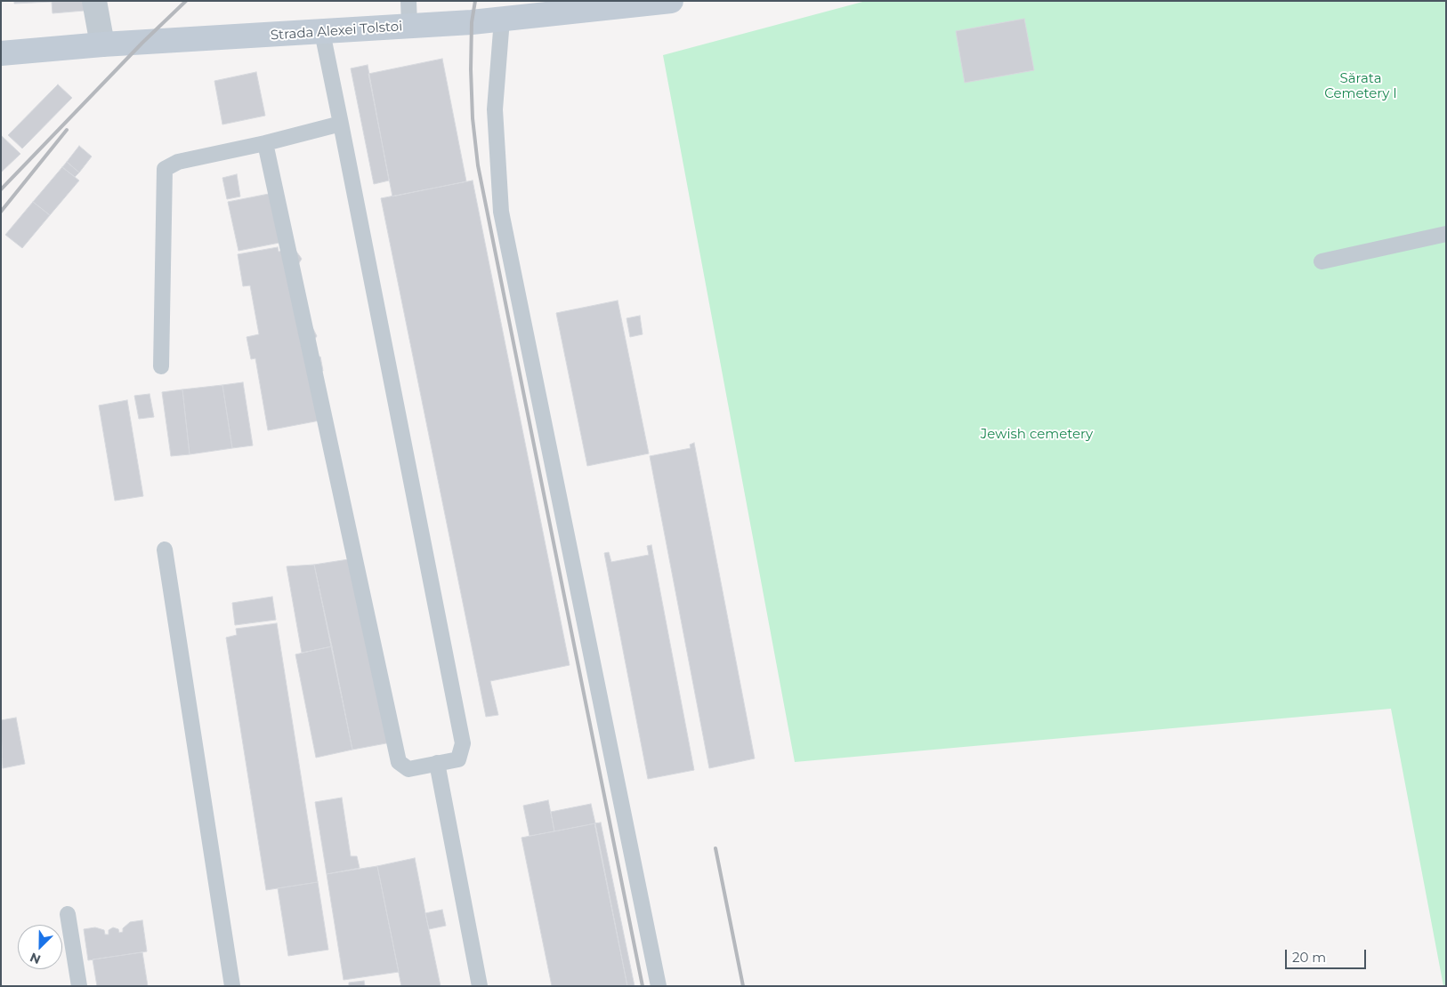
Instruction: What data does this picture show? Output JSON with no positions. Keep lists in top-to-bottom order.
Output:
{
  "streets": {
    "main road": ["Strada Alexei Tolstoi"]
  },
  "parks": ["Sărata Cemetery I", "Jewish cemetery"],
  "scale_bar": "20 m",
  "north": "bottom left"
}
